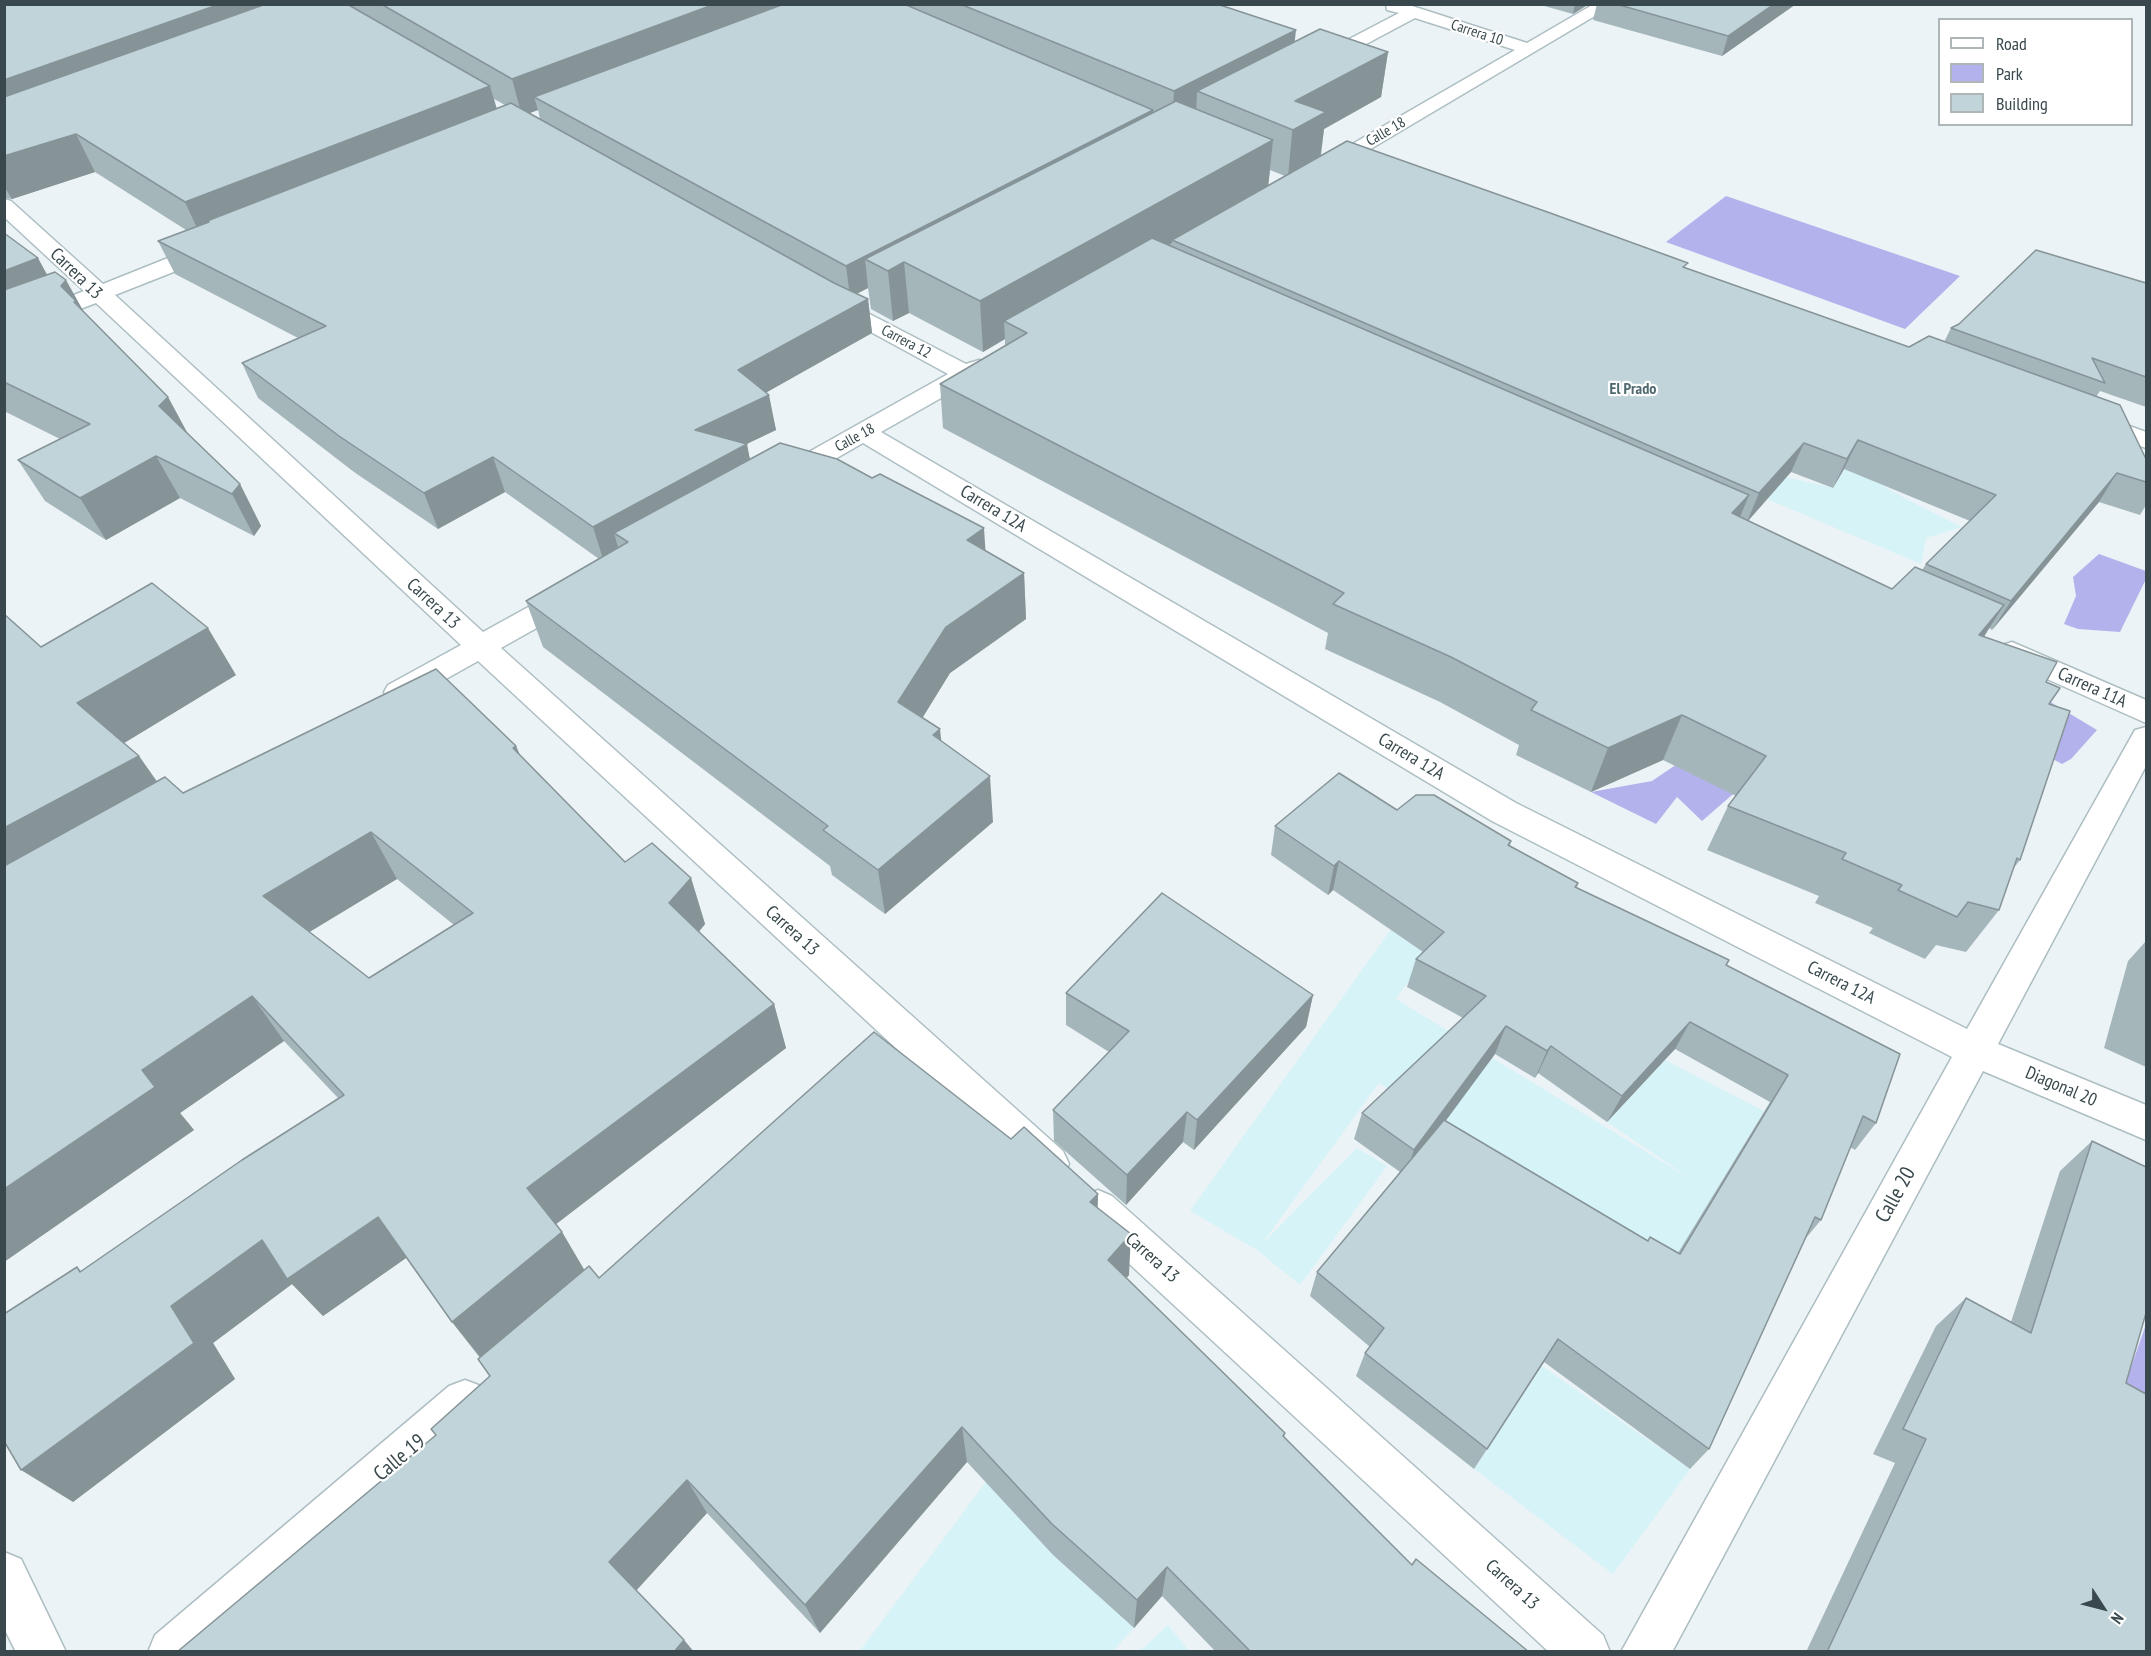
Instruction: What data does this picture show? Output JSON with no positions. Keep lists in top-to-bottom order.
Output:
{
  "streets": {
    "street": [
      "Carrera 10",
      "Calle 18",
      "Carrera 13",
      "Carrera 12",
      "Carrera 12A",
      "Carrera 11A",
      "Diagonal 20",
      "Calle 20",
      "Calle 19"
    ]
  },
  "crossings": [
    ["Carrera 10", "Calle 18"],
    ["Calle 18", "Carrera 12"],
    ["Calle 18", "Carrera 12A"],
    ["Carrera 12A", "Diagonal 20"],
    ["Carrera 12A", "Calle 20"],
    ["Diagonal 20", "Calle 20"]
  ],
  "districts": ["El Prado"],
  "legend": ["Road", "Park", "Building"],
  "north": "bottom right"
}
